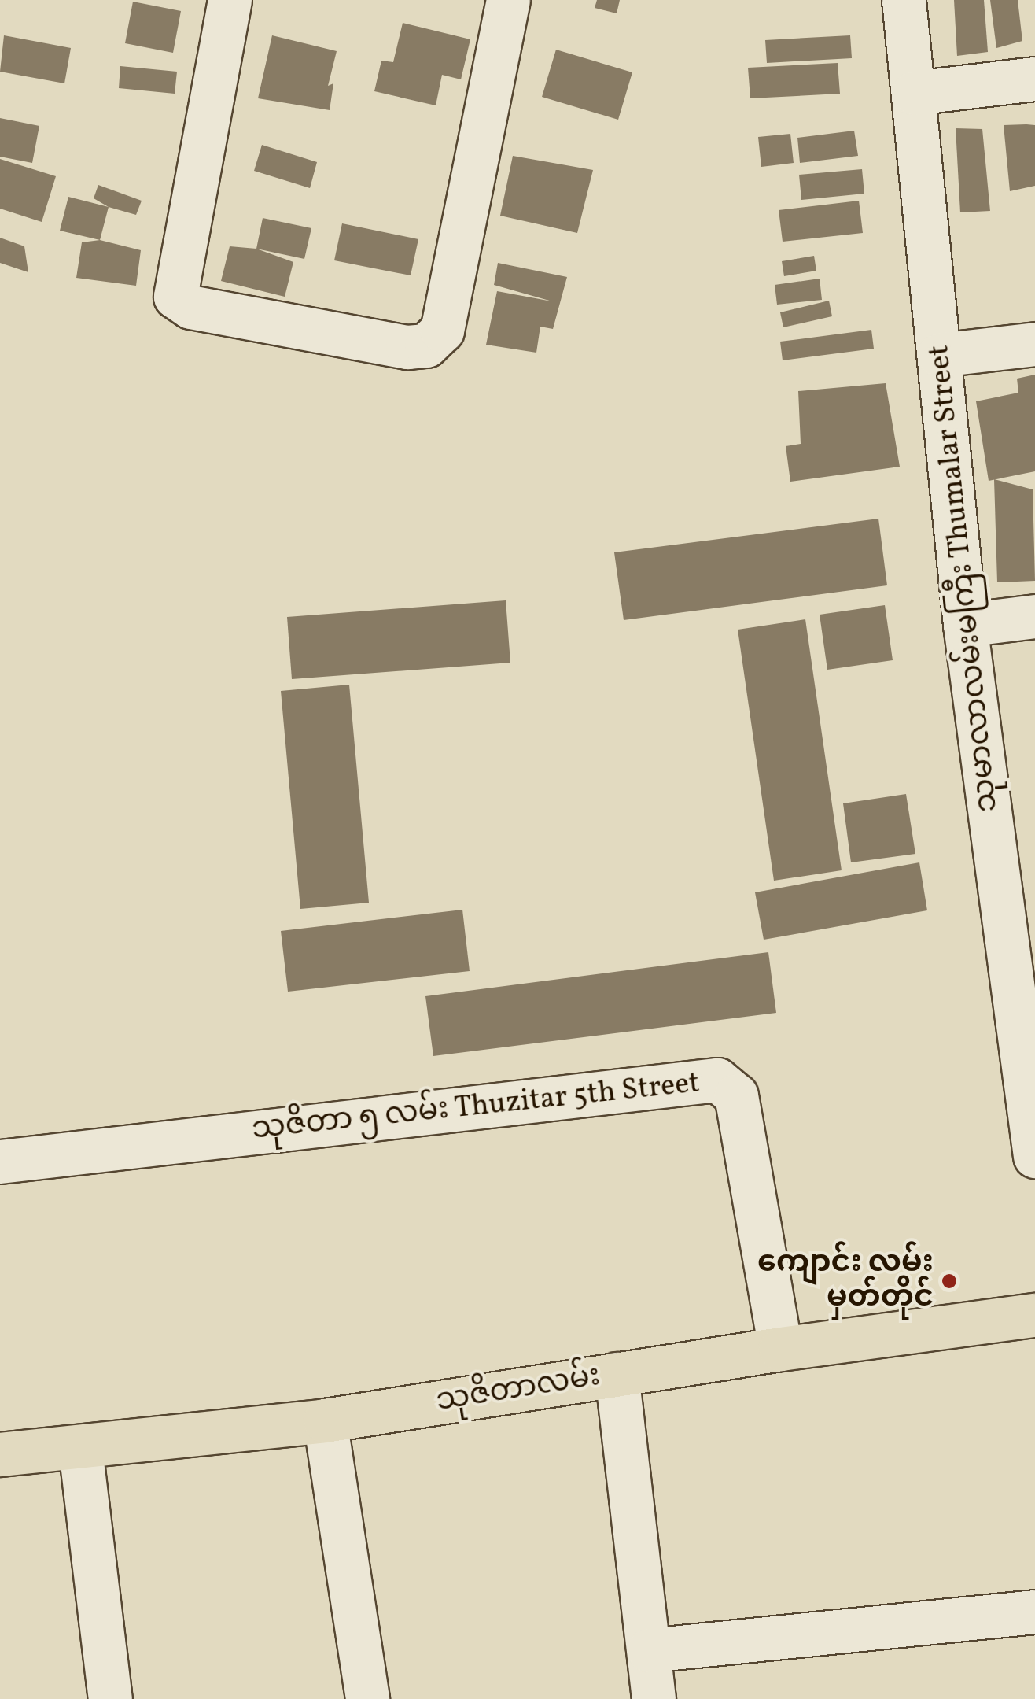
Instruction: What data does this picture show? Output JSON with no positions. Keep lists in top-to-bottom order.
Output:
{
  "streets": {
    "main road": ["သုဇိတာလမ်း"],
    "street": ["သုမာလာလမ်းမကြီး Thumalar Street", "သုဇိတာ ၅ လမ်း Thuzitar 5th Street"]
  },
  "crossings": [
    ["သုဇိတာ ၅ လမ်း Thuzitar 5th Street", "သုဇိတာလမ်း"]
  ],
  "places": ["ကျောင်း လမ်း မှတ်တိုင်"]
}
